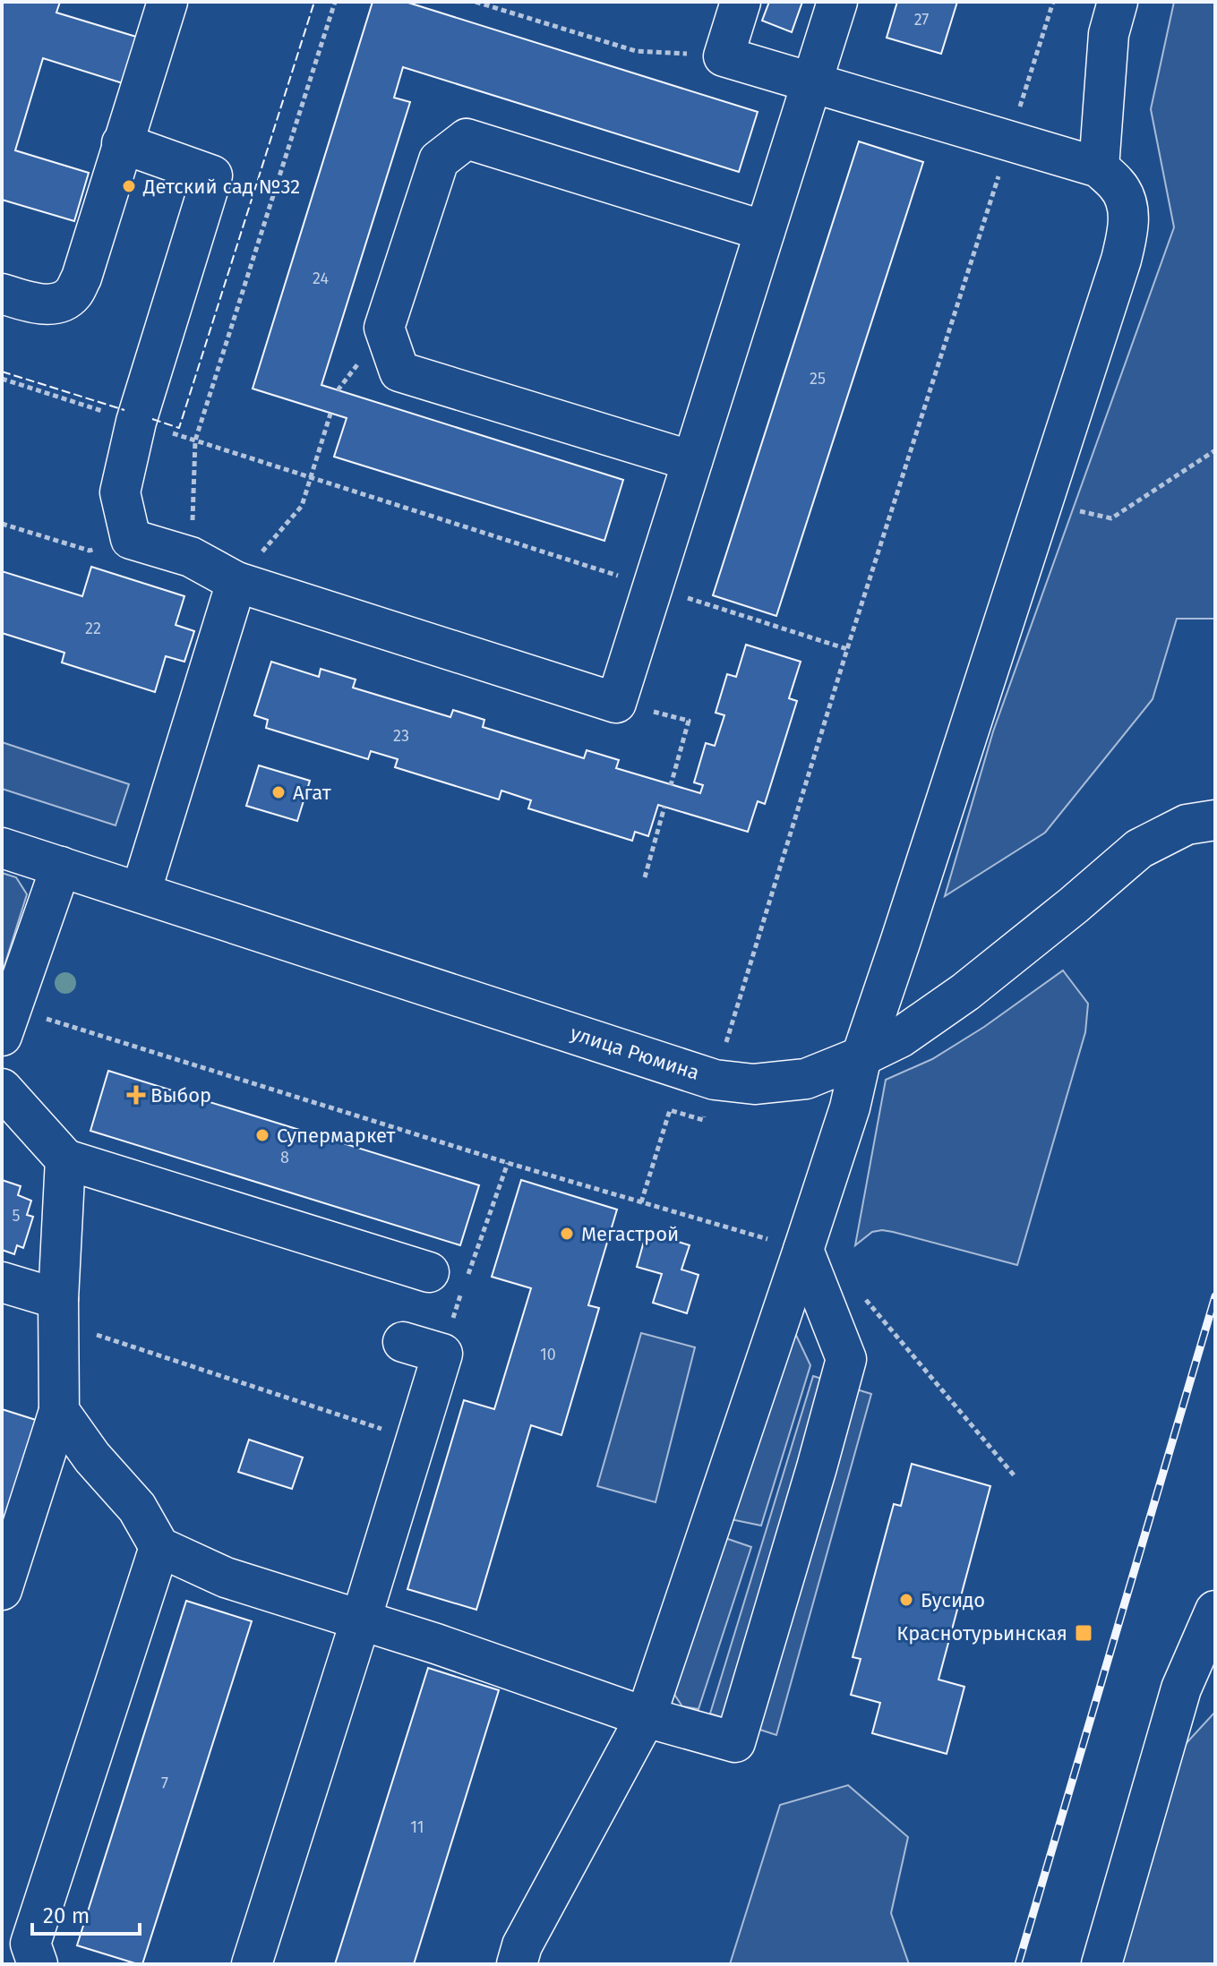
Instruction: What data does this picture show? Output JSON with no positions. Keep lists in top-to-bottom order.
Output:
{
  "streets": {
    "street": ["улица Рюмина"]
  },
  "places": {
    "other": [
      "Детский сад №32",
      "Агат",
      "Супермаркет",
      "Мегастрой",
      "Бусидо"
    ],
    "health": ["Выбор"],
    "transit": ["Краснотурьинская"]
  },
  "house_numbers": [
    "27",
    "24",
    "25",
    "22",
    "23",
    "8",
    "5",
    "10",
    "7",
    "11"
  ],
  "scale_bar": "20 m"
}
